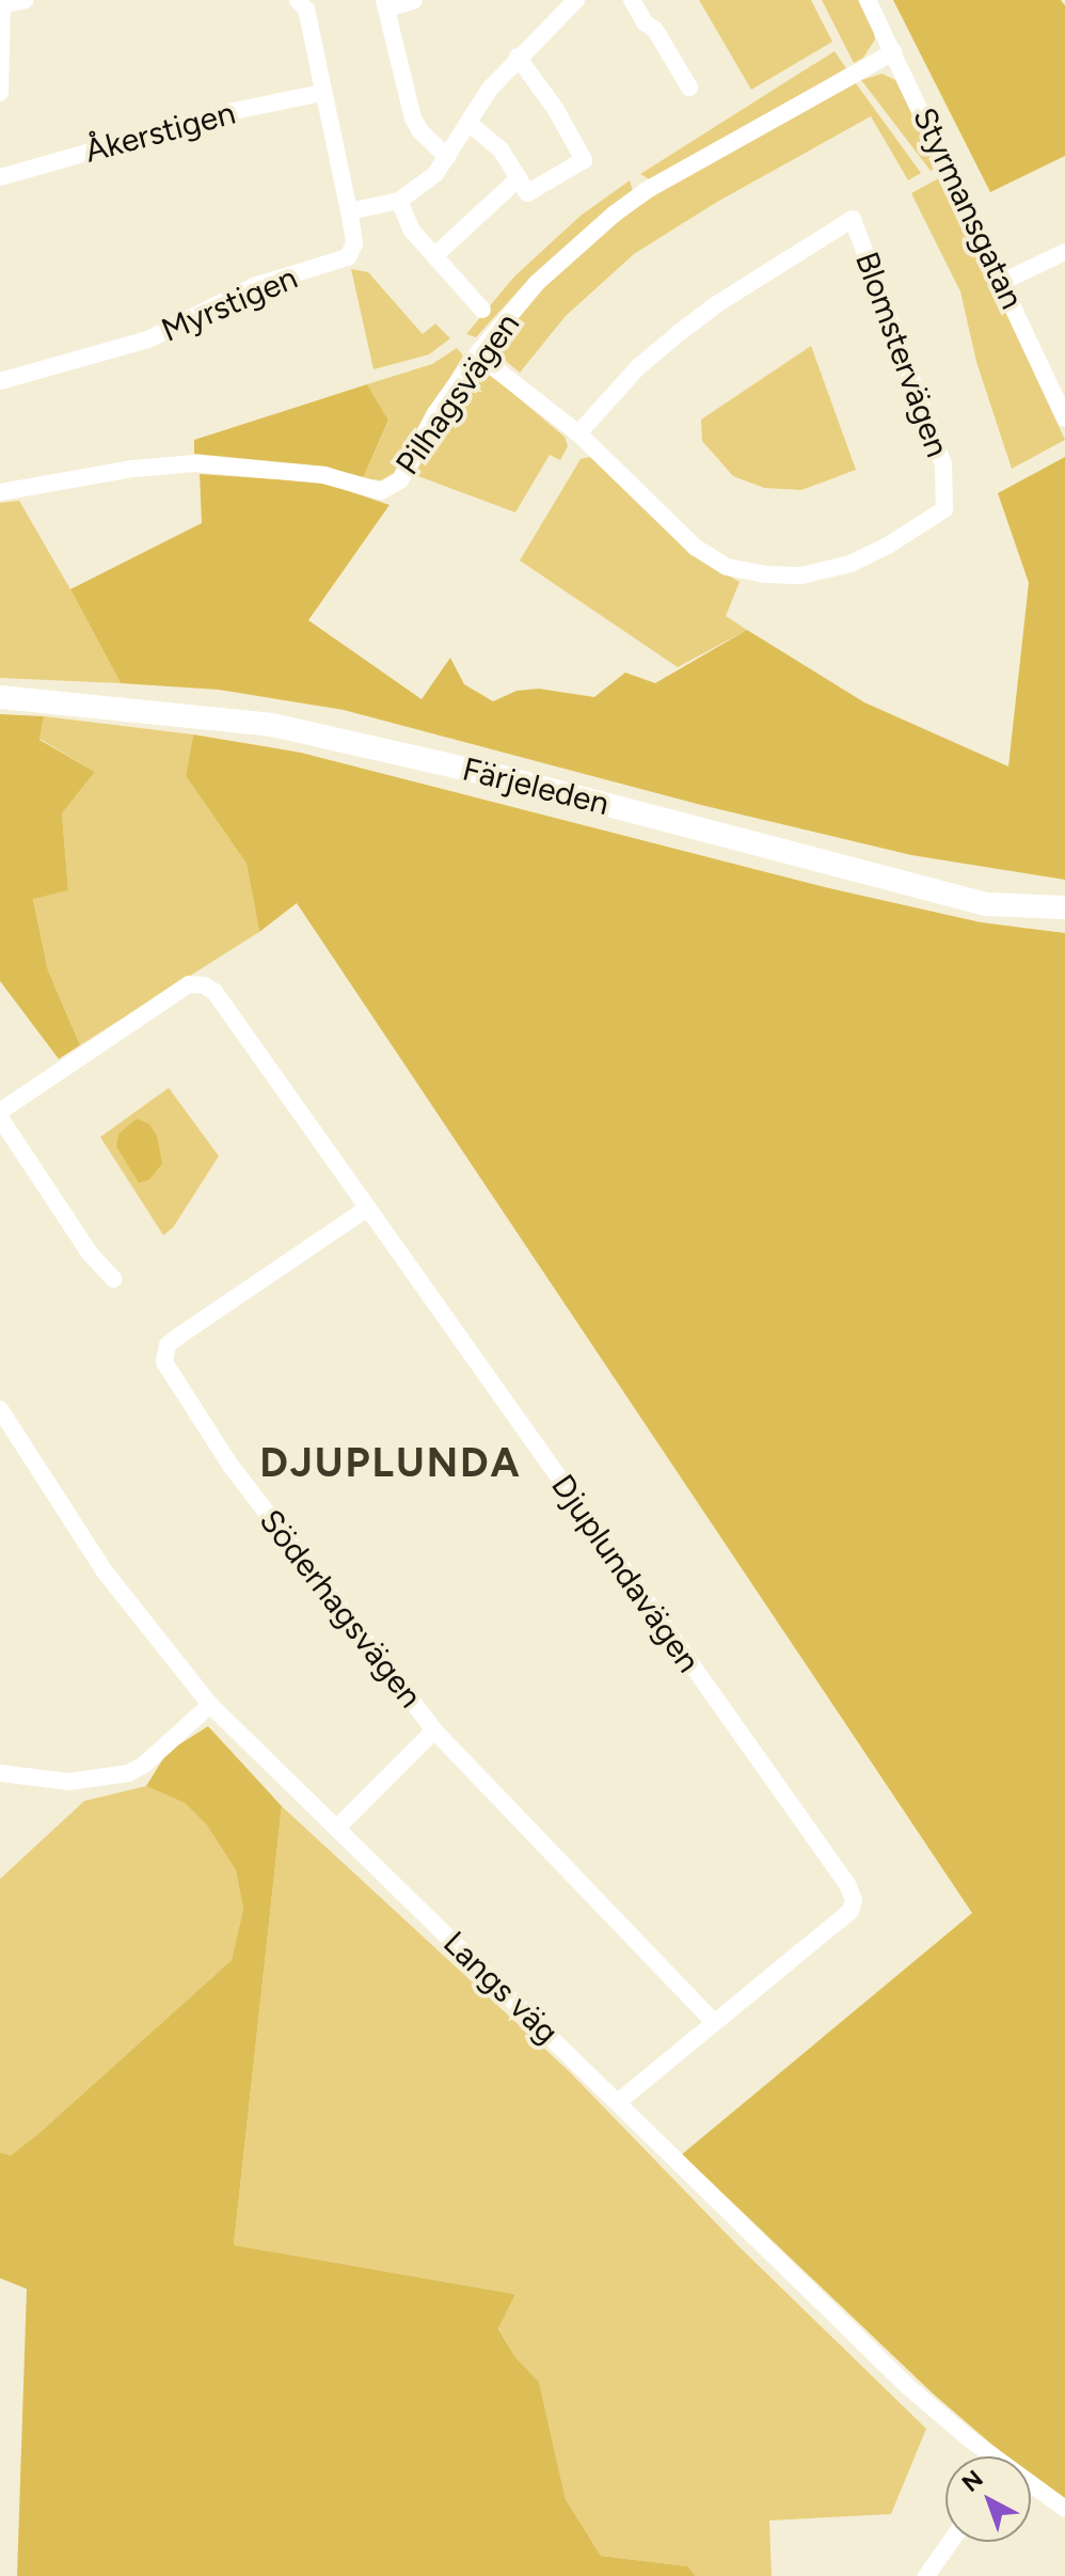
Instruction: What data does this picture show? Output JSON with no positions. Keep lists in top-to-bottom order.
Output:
{
  "streets": {
    "main road": ["Färjeleden"],
    "street": [
      "Åkerstigen",
      "Styrmansgatan",
      "Myrstigen",
      "Blomstervägen",
      "Pilhagsvägen",
      "Djuplundavägen",
      "Söderhagsvägen",
      "Langs väg"
    ]
  },
  "crossings": [
    ["Åkerstigen", "Myrstigen"],
    ["Styrmansgatan", "Pilhagsvägen"],
    ["Blomstervägen", "Pilhagsvägen"],
    ["Djuplundavägen", "Söderhagsvägen"],
    ["Djuplundavägen", "Langs väg"],
    ["Söderhagsvägen", "Langs väg"]
  ],
  "districts": ["DJUPLUNDA"],
  "north": "top left"
}
